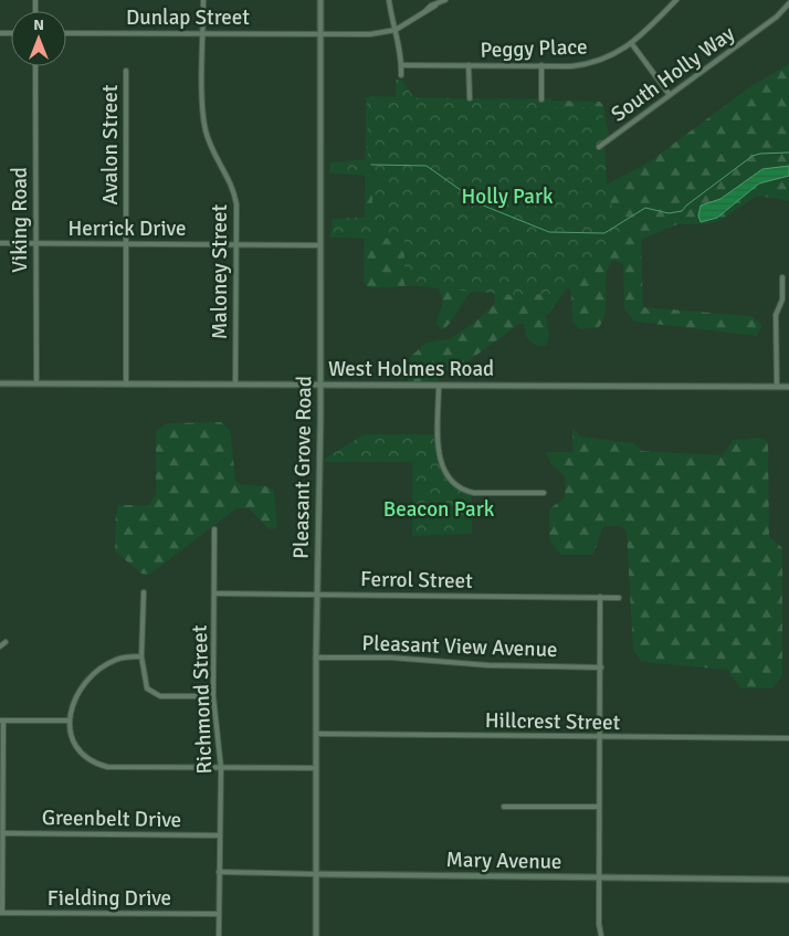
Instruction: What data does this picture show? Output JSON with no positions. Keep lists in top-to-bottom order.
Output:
{
  "streets": {
    "street": [
      "Dunlap Street",
      "Peggy Place",
      "South Holly Way",
      "Avalon Street",
      "Viking Road",
      "Herrick Drive",
      "Maloney Street",
      "West Holmes Road",
      "Pleasant Grove Road",
      "Ferrol Street",
      "Pleasant View Avenue",
      "Richmond Street",
      "Hillcrest Street",
      "Greenbelt Drive",
      "Mary Avenue",
      "Fielding Drive"
    ]
  },
  "crossings": [
    ["Dunlap Street", "Maloney Street"],
    ["Dunlap Street", "Pleasant Grove Road"],
    ["Avalon Street", "Herrick Drive"],
    ["Avalon Street", "West Holmes Road"],
    ["Viking Road", "Herrick Drive"],
    ["Viking Road", "West Holmes Road"],
    ["Herrick Drive", "Maloney Street"],
    ["Herrick Drive", "Pleasant Grove Road"],
    ["Maloney Street", "West Holmes Road"],
    ["West Holmes Road", "Pleasant Grove Road"],
    ["Pleasant Grove Road", "Ferrol Street"],
    ["Pleasant Grove Road", "Pleasant View Avenue"],
    ["Pleasant Grove Road", "Hillcrest Street"],
    ["Pleasant Grove Road", "Mary Avenue"],
    ["Ferrol Street", "Richmond Street"],
    ["Richmond Street", "Greenbelt Drive"],
    ["Richmond Street", "Mary Avenue"]
  ],
  "parks": ["Holly Park", "Beacon Park"],
  "north": "top"
}
